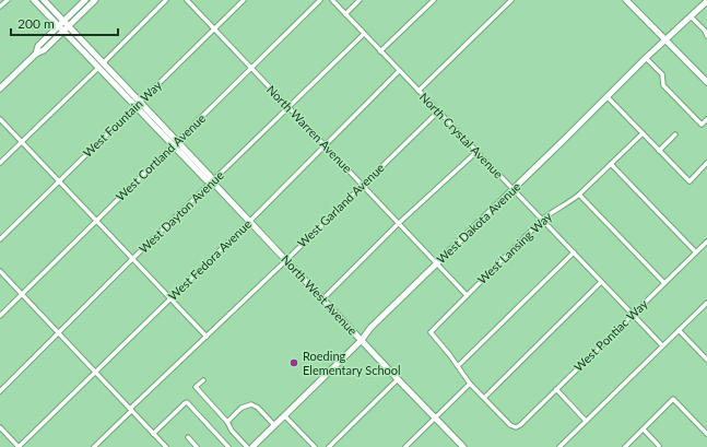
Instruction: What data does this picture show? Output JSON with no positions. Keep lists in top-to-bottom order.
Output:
{
  "streets": {
    "main road": ["West Dakota Avenue", "North West Avenue"],
    "street": [
      "West Fountain Way",
      "North Warren Avenue",
      "North Crystal Avenue",
      "West Cortland Avenue",
      "West Garland Avenue",
      "West Dayton Avenue",
      "West Lansing Way",
      "West Fedora Avenue",
      "West Pontiac Way"
    ]
  },
  "crossings": [
    ["West Fountain Way", "North Warren Avenue"],
    ["West Fountain Way", "North West Avenue"],
    ["North Warren Avenue", "West Cortland Avenue"],
    ["North Warren Avenue", "West Garland Avenue"],
    ["North Warren Avenue", "West Dayton Avenue"],
    ["North Warren Avenue", "West Dakota Avenue"],
    ["North Warren Avenue", "West Lansing Way"],
    ["North Warren Avenue", "West Fedora Avenue"],
    ["North Crystal Avenue", "West Garland Avenue"],
    ["North Crystal Avenue", "West Dayton Avenue"],
    ["North Crystal Avenue", "West Dakota Avenue"],
    ["North Crystal Avenue", "West Lansing Way"],
    ["North Crystal Avenue", "West Fedora Avenue"],
    ["North Crystal Avenue", "West Pontiac Way"],
    ["West Cortland Avenue", "North West Avenue"],
    ["West Garland Avenue", "North West Avenue"],
    ["West Dayton Avenue", "North West Avenue"],
    ["West Dakota Avenue", "North West Avenue"],
    ["West Fedora Avenue", "North West Avenue"]
  ],
  "places": ["Roeding Elementary School"],
  "scale_bar": "200 m"
}
